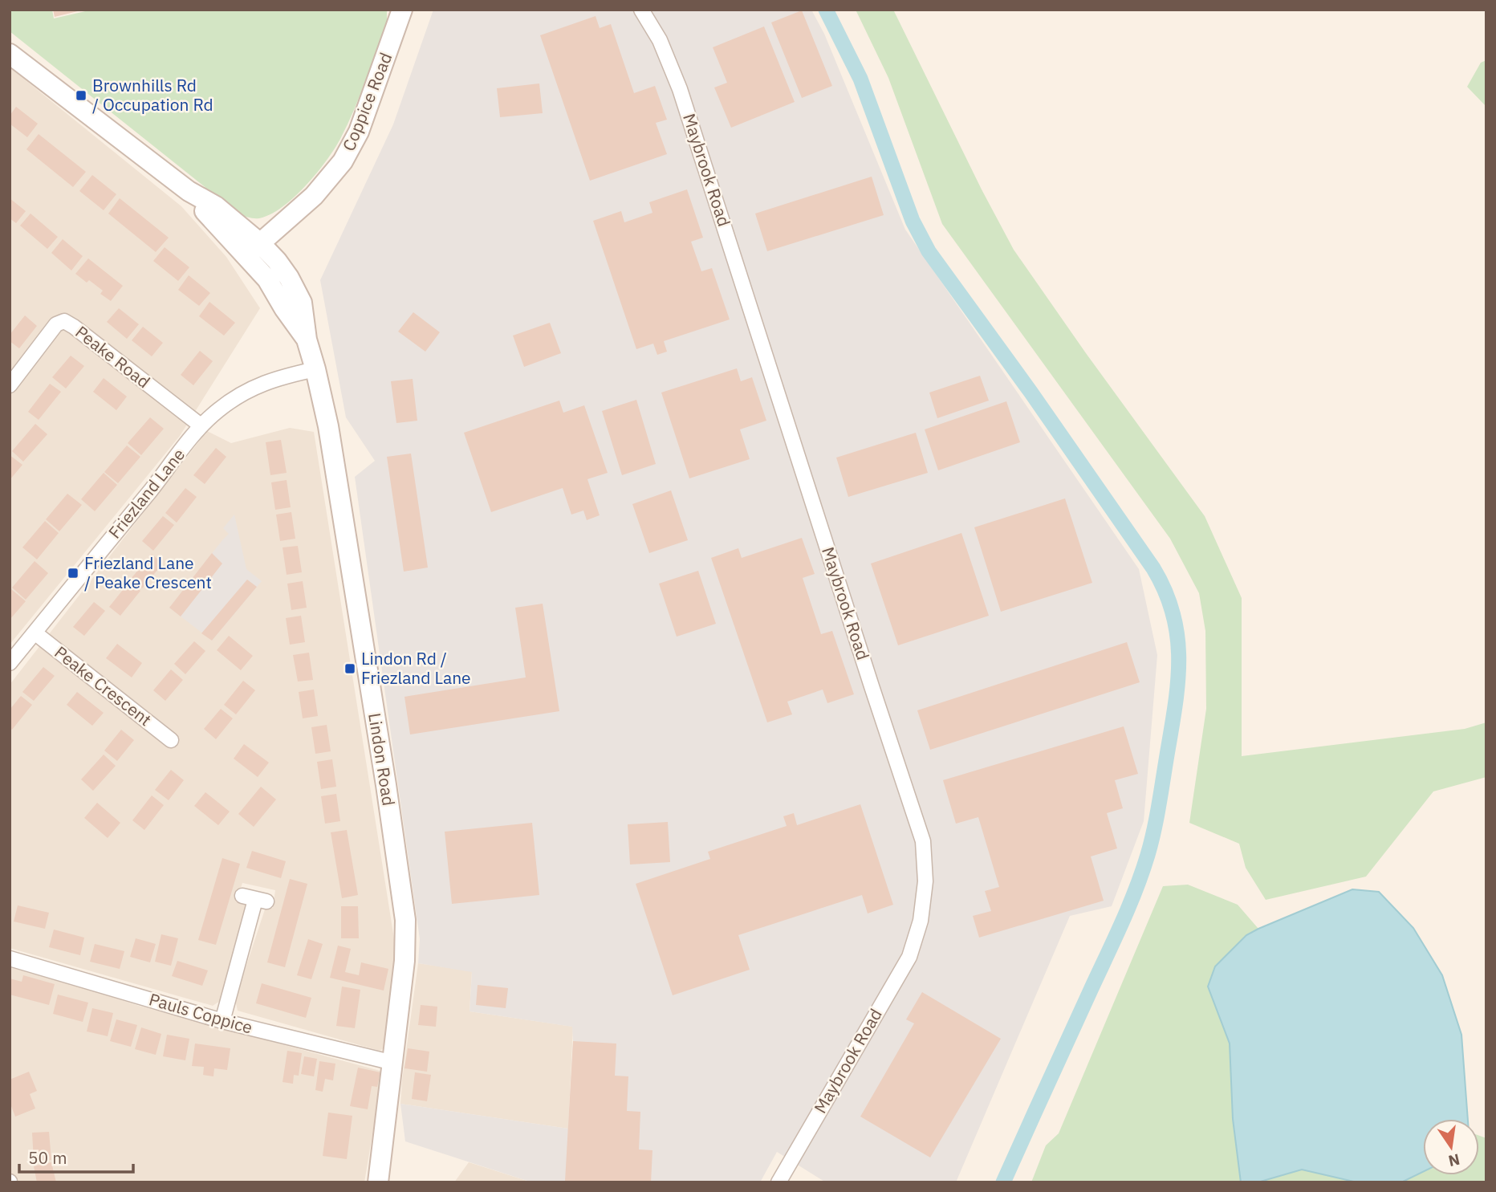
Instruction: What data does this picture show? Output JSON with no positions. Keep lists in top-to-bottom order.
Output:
{
  "streets": {
    "main road": ["Coppice Road", "Lindon Road"],
    "street": [
      "Maybrook Road",
      "Peake Road",
      "Friezland Lane",
      "Peake Crescent",
      "Pauls Coppice"
    ]
  },
  "crossings": [
    ["Coppice Road", "Lindon Road"],
    ["Peake Road", "Friezland Lane"],
    ["Friezland Lane", "Peake Crescent"],
    ["Friezland Lane", "Lindon Road"],
    ["Lindon Road", "Pauls Coppice"]
  ],
  "places": {
    "transit": ["Brownhills Rd / Occupation Rd", "Friezland Lane / Peake Crescent", "Lindon Rd / Friezland Lane"]
  },
  "scale_bar": "50 m",
  "north": "bottom"
}
